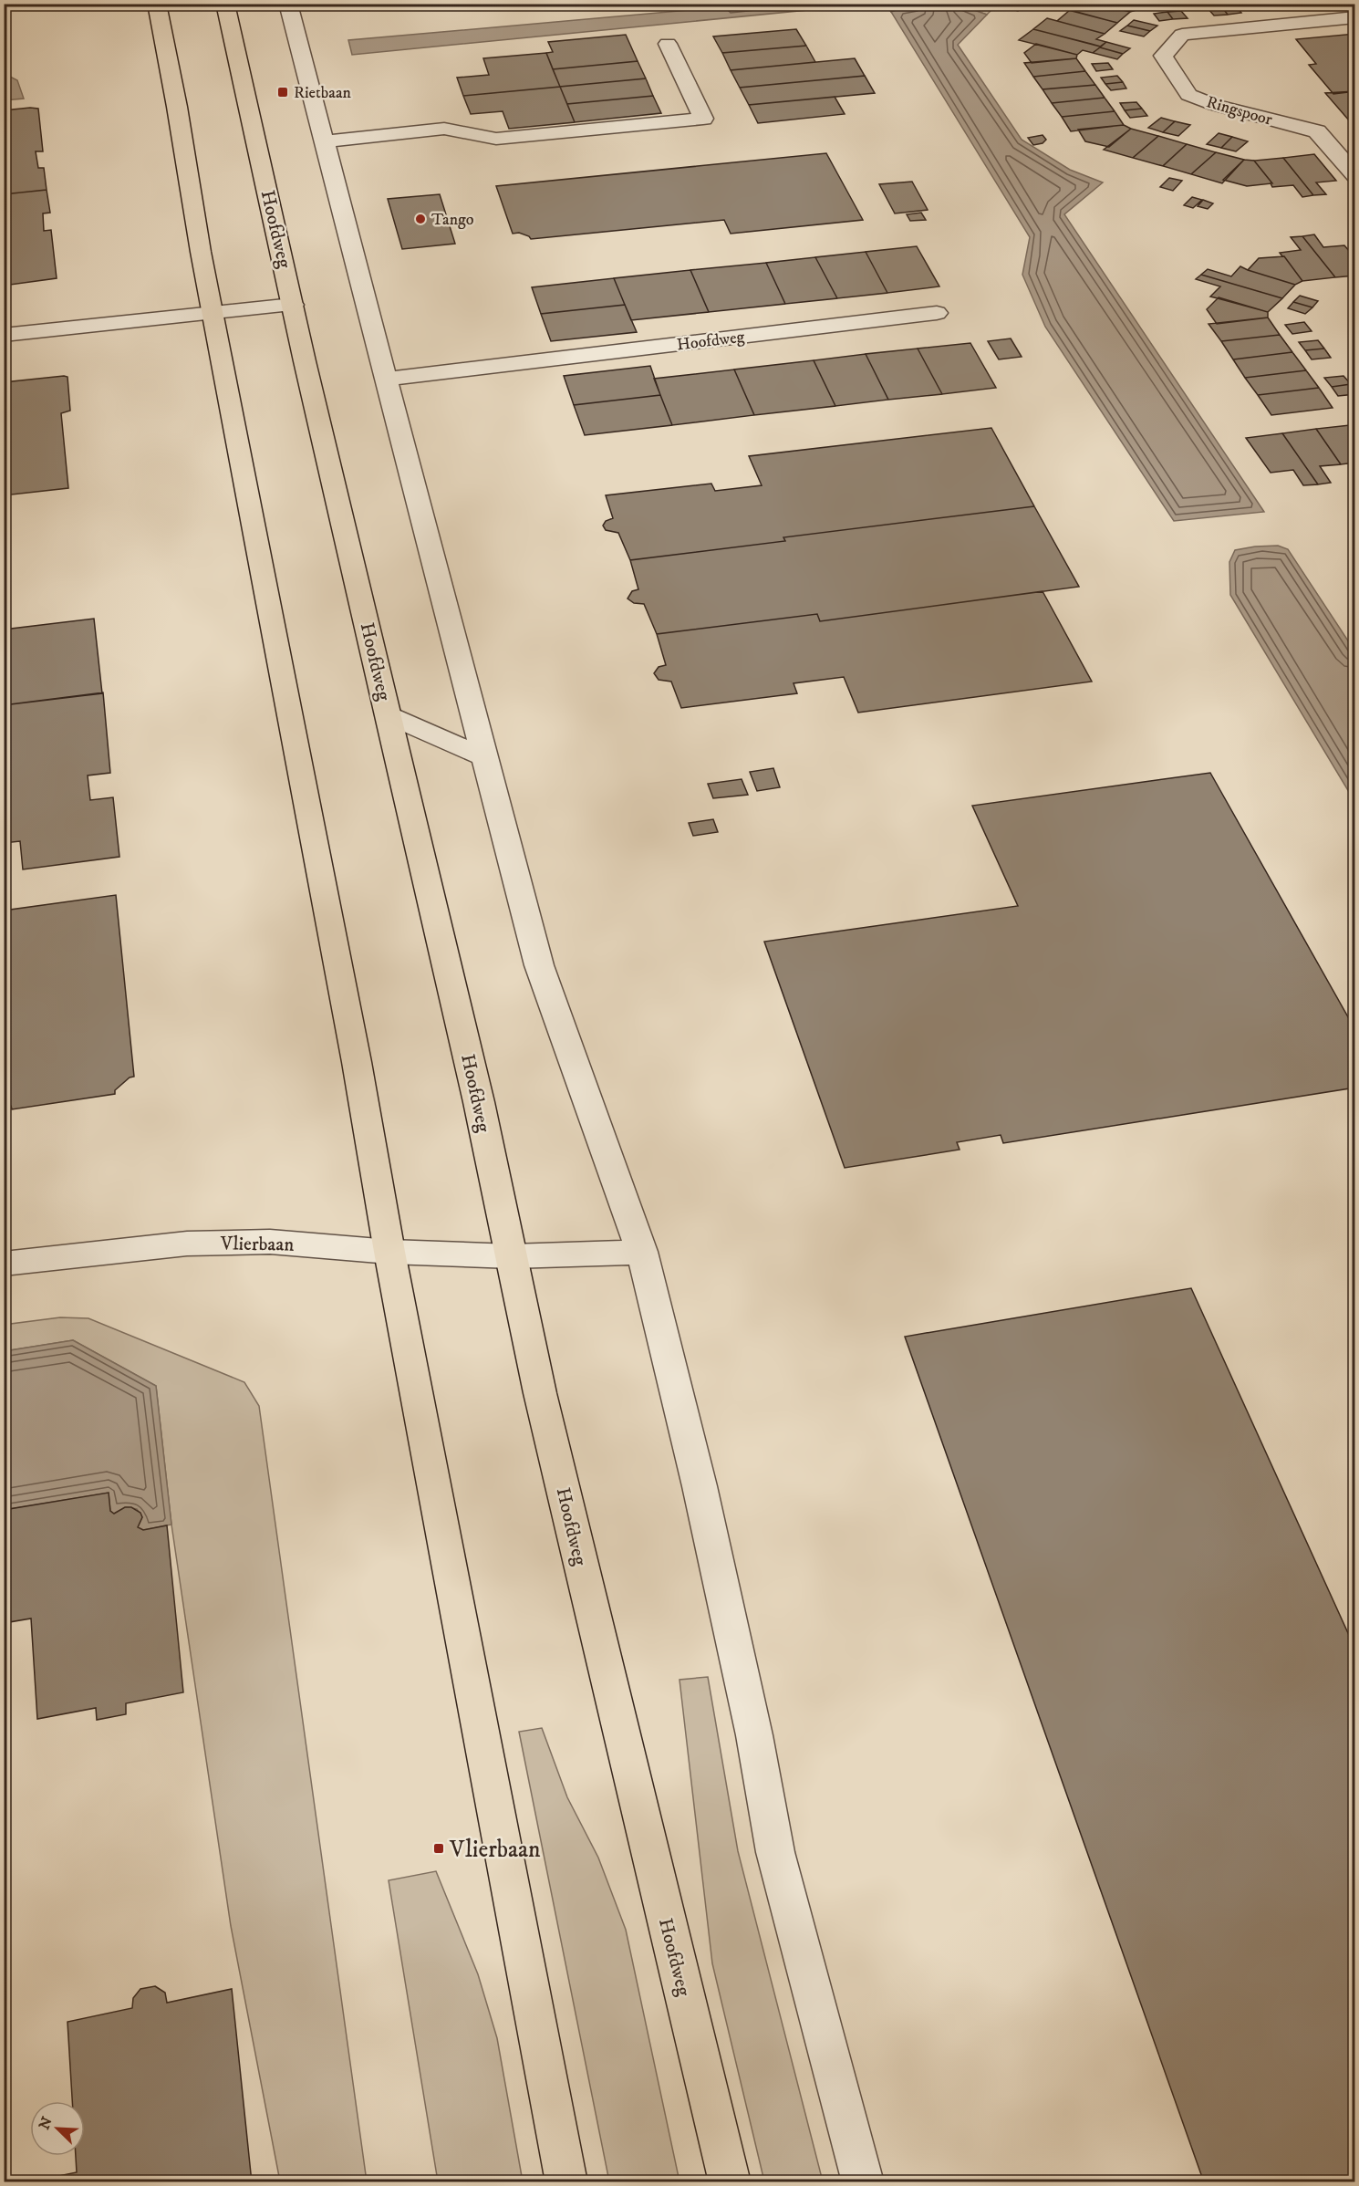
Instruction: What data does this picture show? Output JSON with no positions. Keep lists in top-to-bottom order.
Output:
{
  "streets": {
    "main road": ["Hoofdweg"],
    "street": ["Ringspoor", "Vlierbaan"]
  },
  "crossings": [
    ["Hoofdweg", "Vlierbaan"]
  ],
  "places": {
    "transit": ["Rietbaan", "Vlierbaan"],
    "other": ["Tango"]
  },
  "north": "top left"
}
